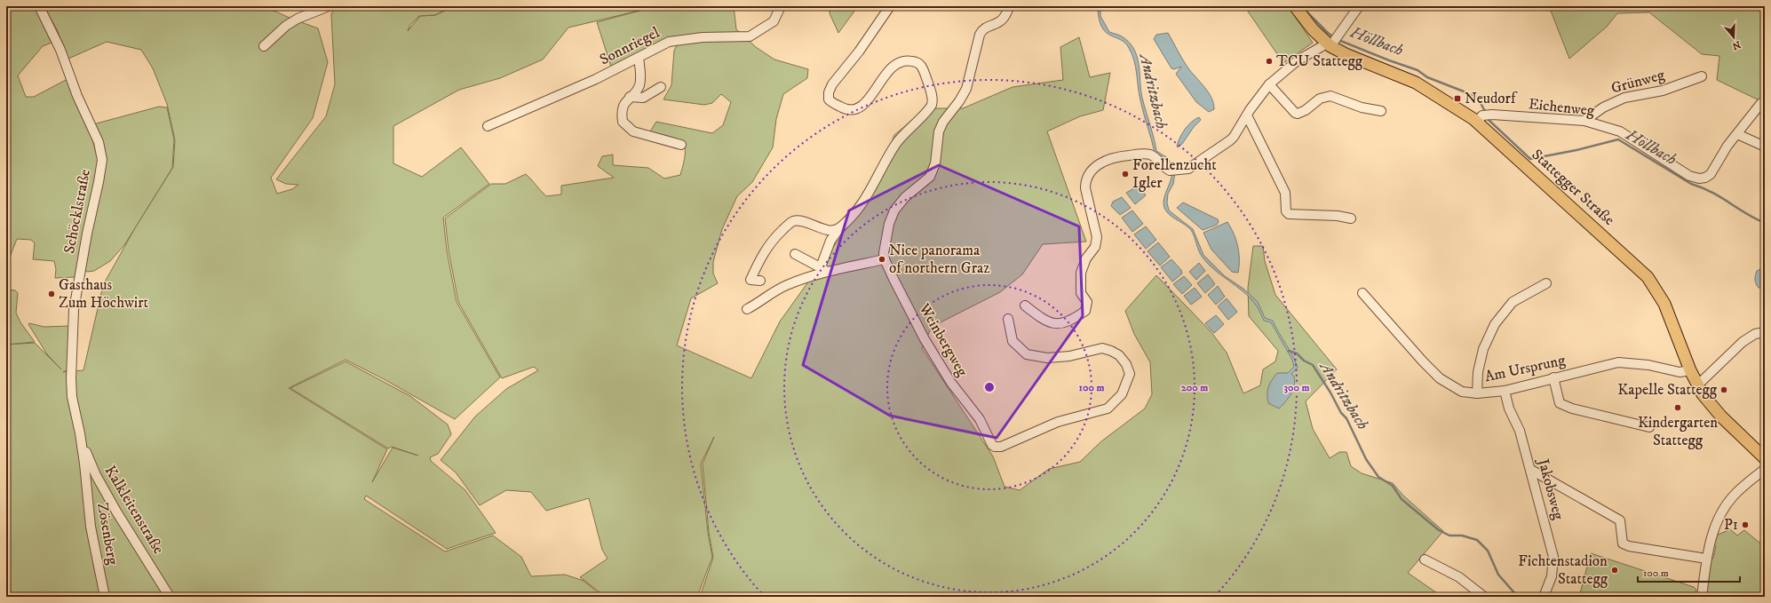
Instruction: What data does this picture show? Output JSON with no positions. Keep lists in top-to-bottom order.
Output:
{
  "streets": {
    "main road": ["Stattegger Straße"],
    "street": [
      "Sonnriegel",
      "Grünweg",
      "Eichenweg",
      "Schöcklstraße",
      "Weinbergweg",
      "Am Ursprung",
      "Jakobsweg",
      "Kalkleitenstraße",
      "Zösenberg"
    ]
  },
  "crossings": [
    ["Grünweg", "Eichenweg"],
    ["Eichenweg", "Stattegger Straße"],
    ["Stattegger Straße", "Am Ursprung"],
    ["Schöcklstraße", "Kalkleitenstraße"],
    ["Schöcklstraße", "Zösenberg"],
    ["Am Ursprung", "Jakobsweg"],
    ["Kalkleitenstraße", "Zösenberg"]
  ],
  "water": ["Höllbach", "Andritzbach"],
  "places": {
    "other": [
      "TCU Stattegg",
      "Forellenzucht Igler",
      "Nice panorama of northern Graz",
      "Gasthaus Zum Höchwirt",
      "Kapelle Stattegg",
      "Kindergarten Stattegg",
      "P1",
      "Fichtenstadion Stattegg"
    ],
    "transit": ["Neudorf"]
  },
  "scale_bar": "100 m",
  "north": "bottom",
  "rings": ["100 m", "200 m", "300 m"]
}
